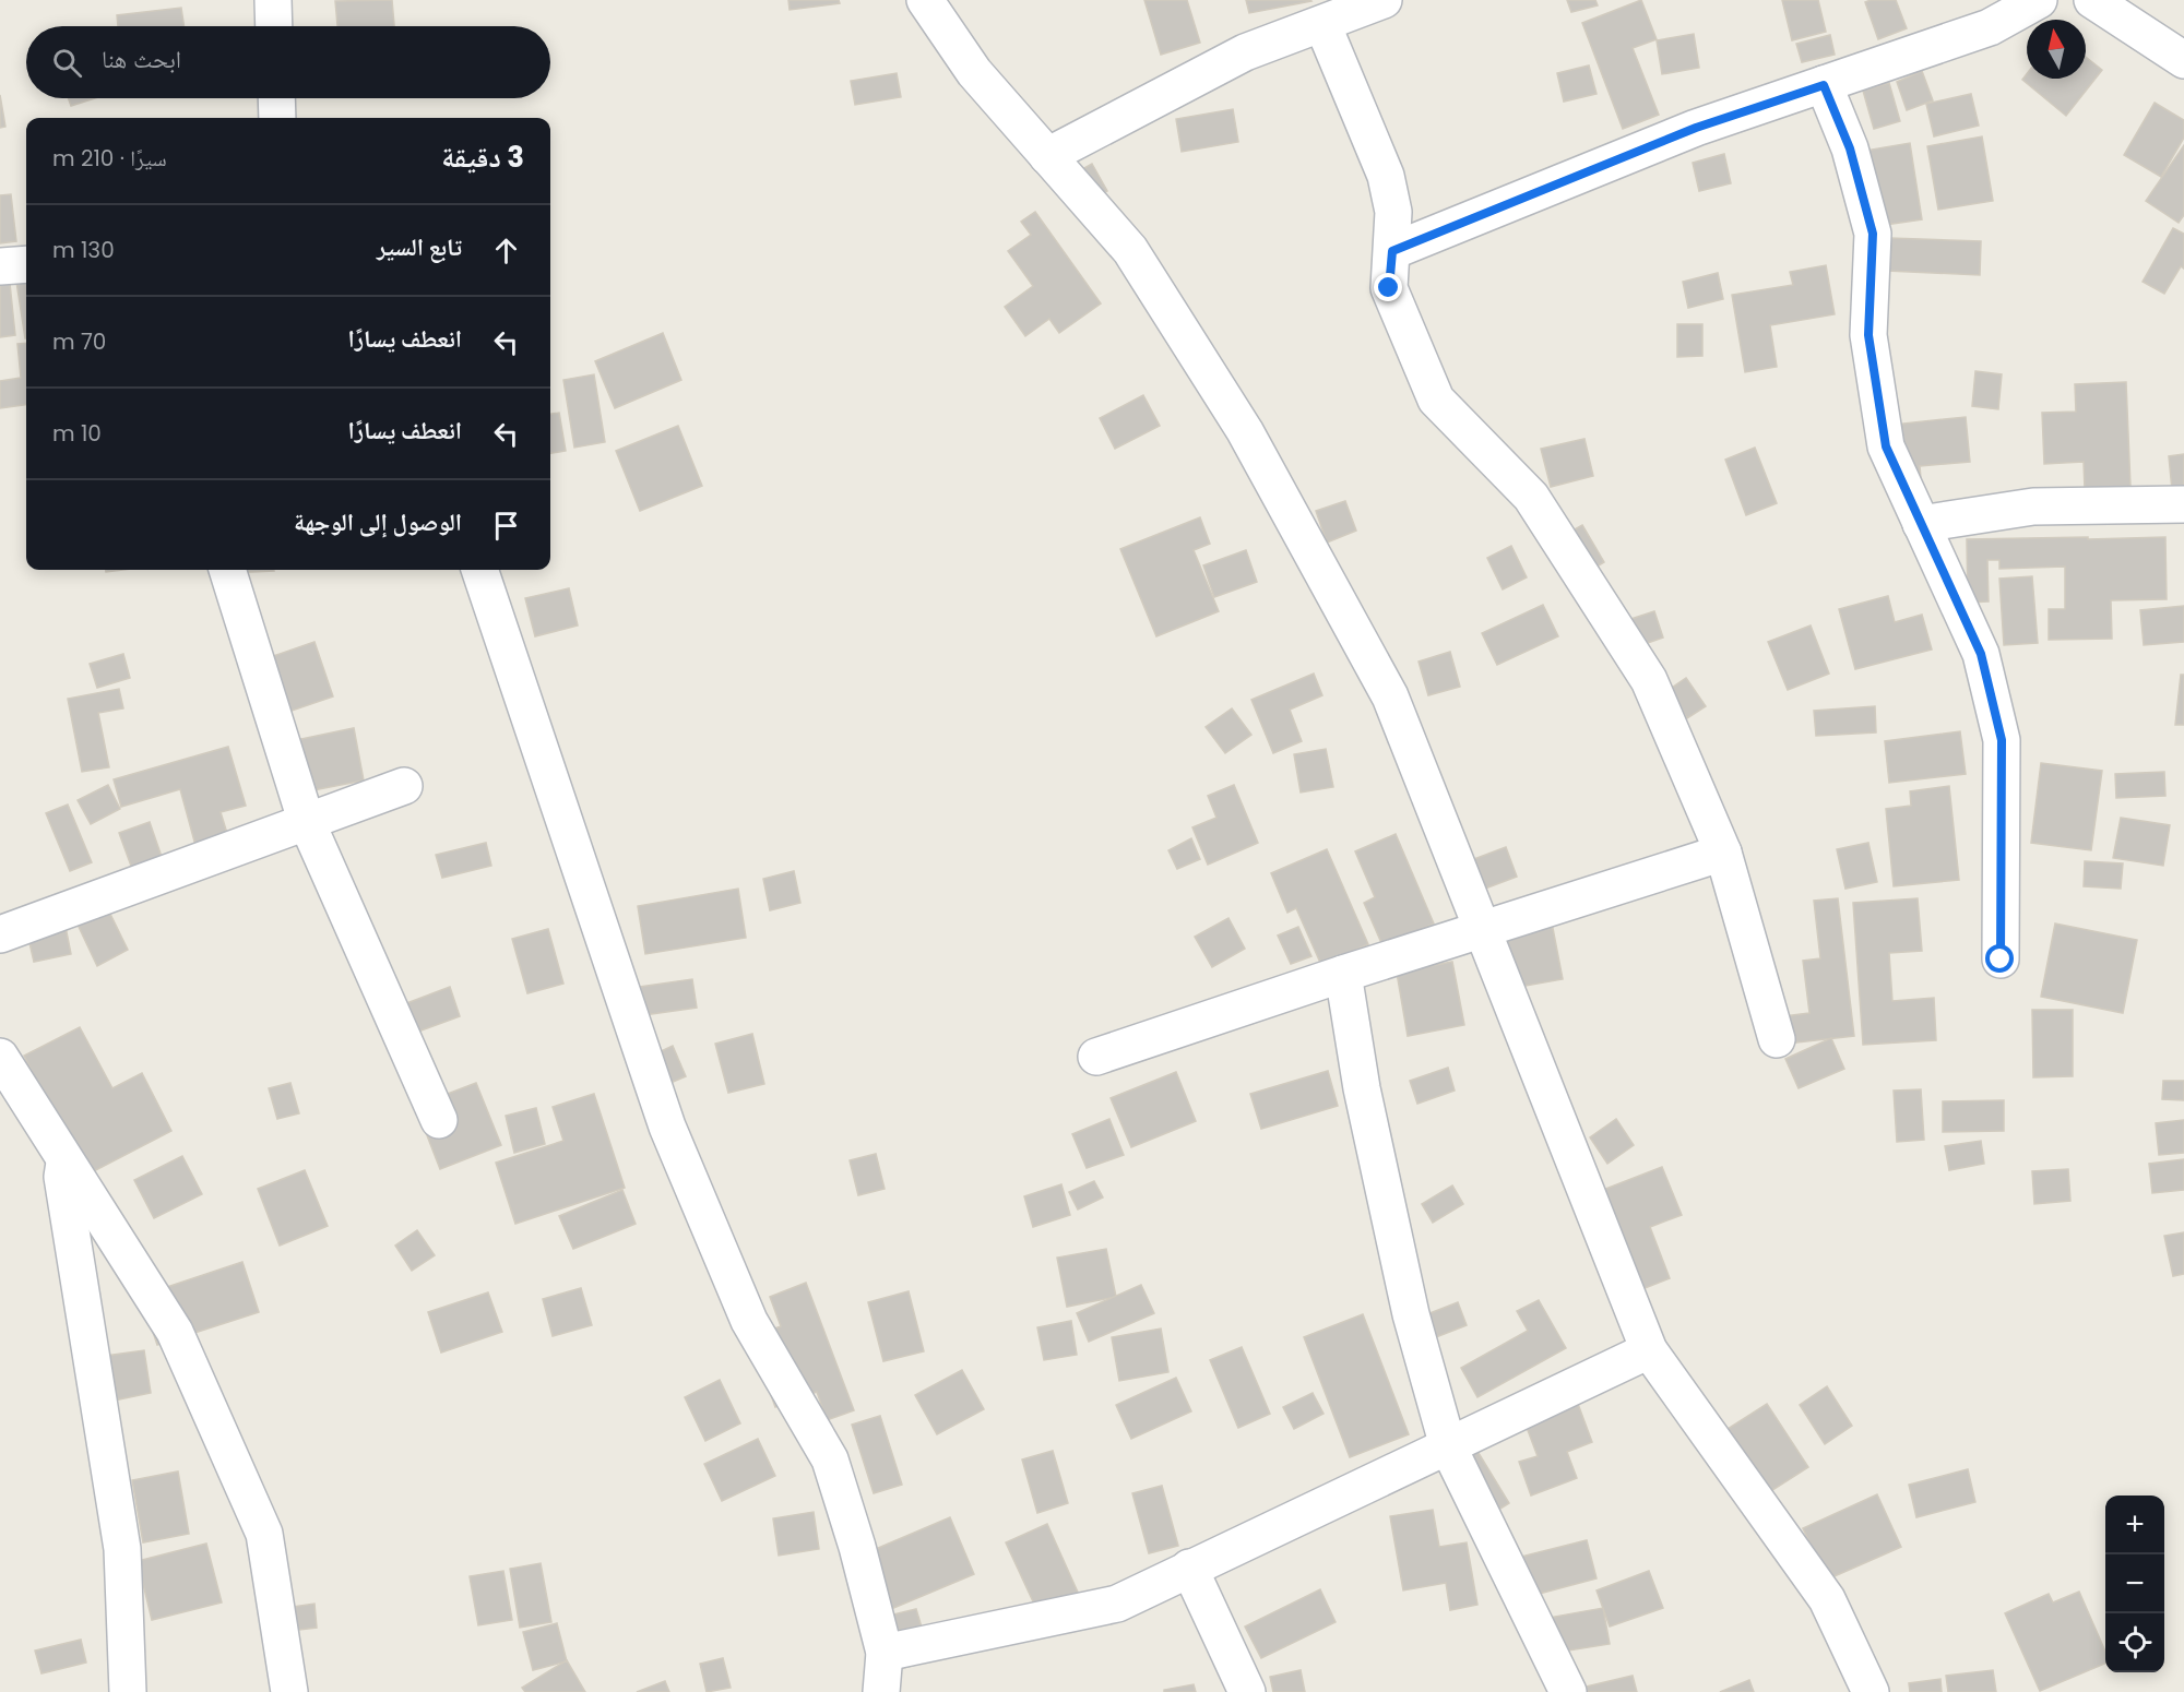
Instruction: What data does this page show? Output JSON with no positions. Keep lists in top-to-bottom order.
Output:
{
  "north": "top",
  "page": {
    "search": "ابحث هنا",
    "heading": ["3 دقيقة", "سيرًا · 210 m"],
    "list": [
      ["تابع السير", "130 m"],
      ["انعطف يسارًا", "70 m"],
      ["انعطف يسارًا", "10 m"],
      "الوصول إلى الوجهة"
    ],
    "map_buttons": ["+", "−"]
  }
}
